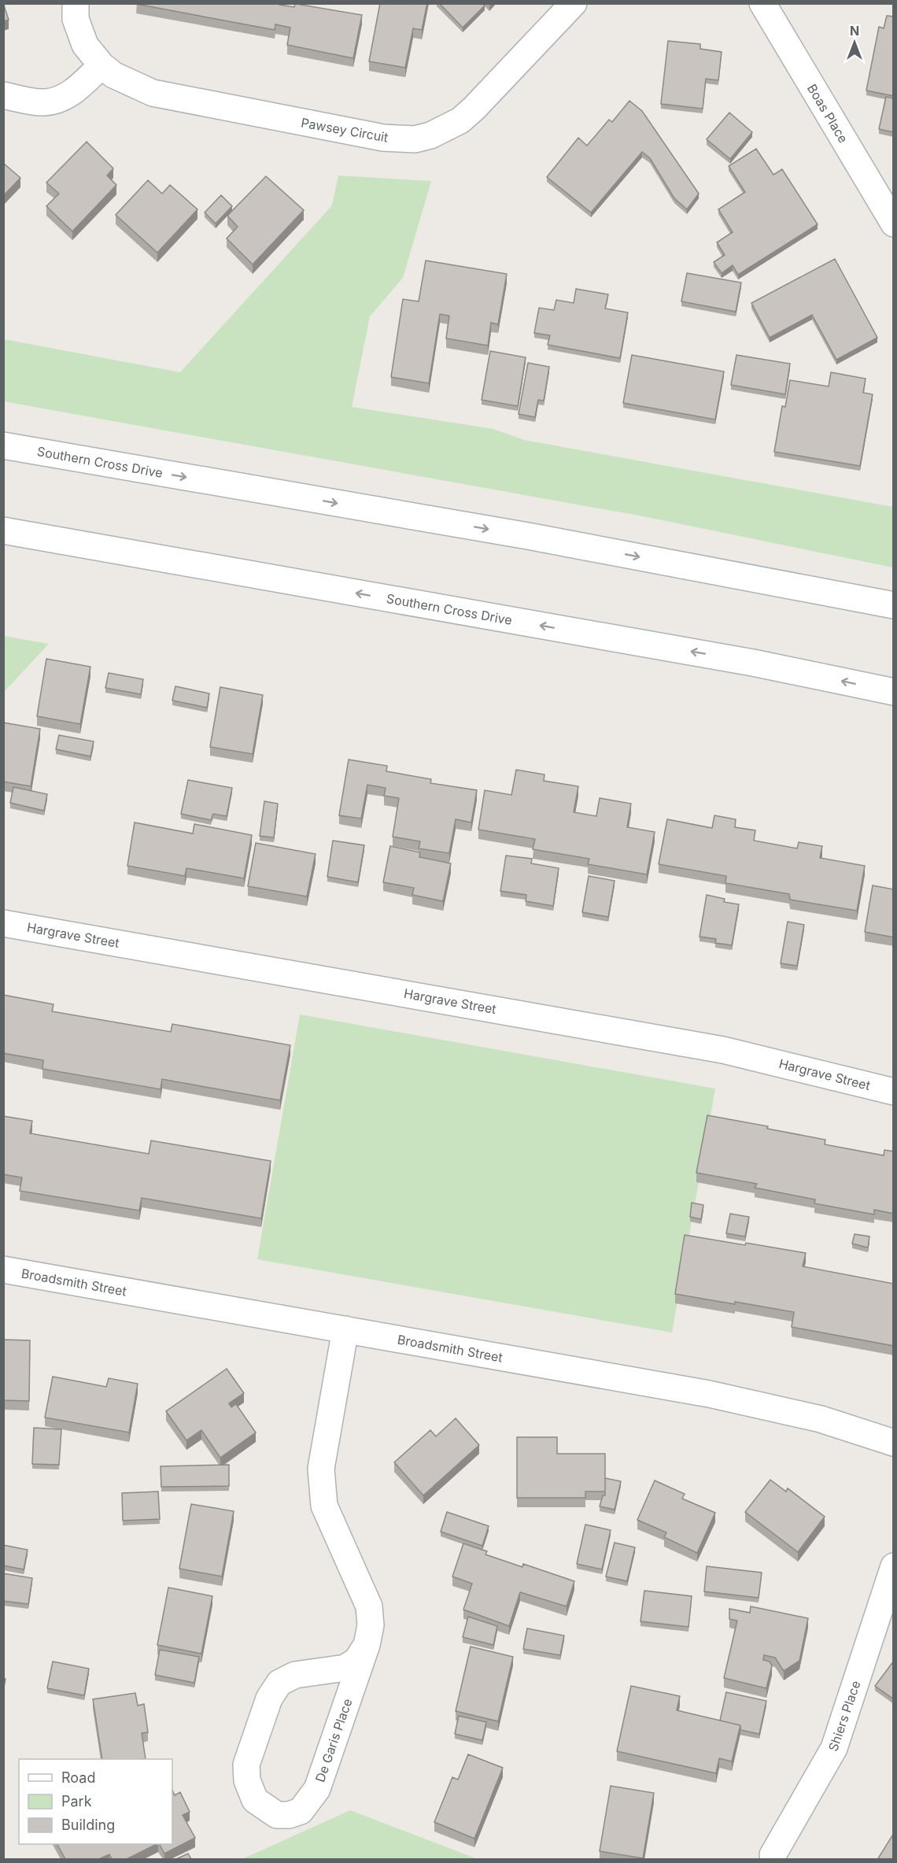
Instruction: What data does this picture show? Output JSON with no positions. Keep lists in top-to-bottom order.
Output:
{
  "streets": {
    "street": [
      "Boas Place",
      "Pawsey Circuit",
      "Southern Cross Drive",
      "Hargrave Street",
      "Broadsmith Street",
      "Shiers Place",
      "De Garis Place"
    ]
  },
  "crossings": [
    ["Broadsmith Street", "De Garis Place"]
  ],
  "legend": ["Road", "Park", "Building"],
  "north": "top"
}
